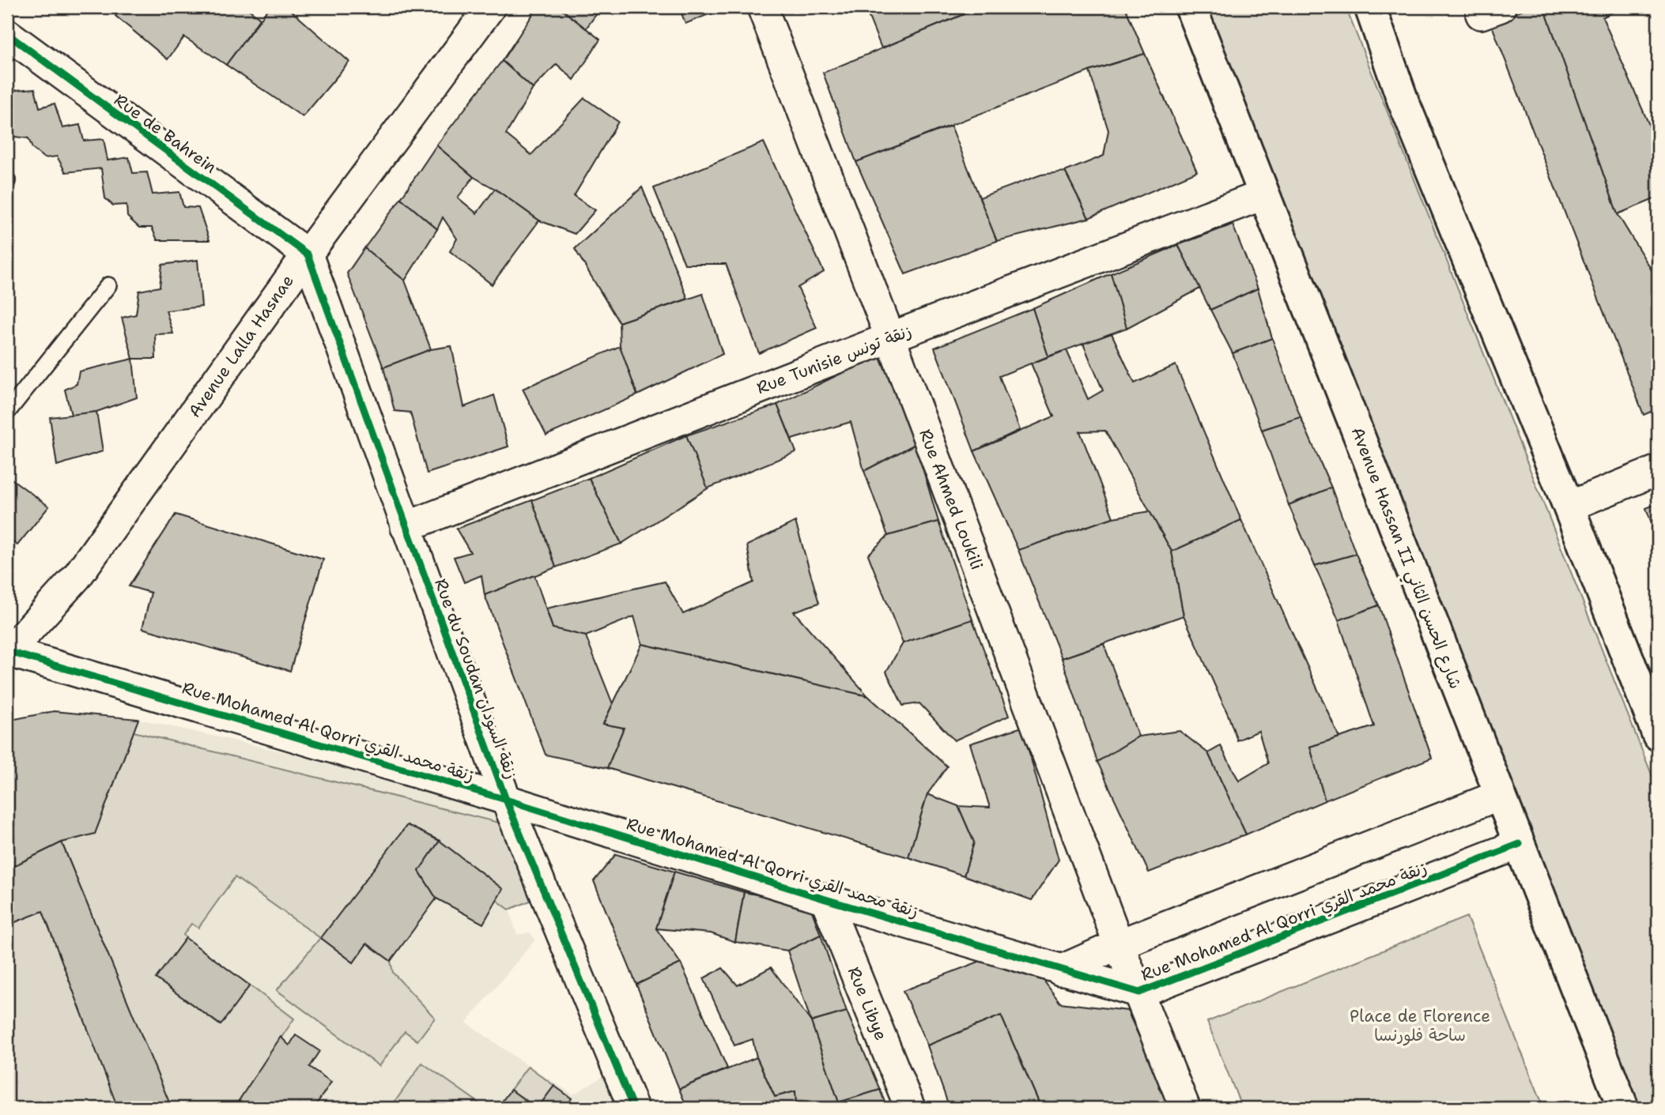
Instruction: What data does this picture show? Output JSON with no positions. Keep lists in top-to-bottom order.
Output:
{
  "streets": {
    "main road": ["Avenue Hassan II شارع الحسن الثاني"],
    "street": [
      "Rue de Bahrein",
      "Avenue Lalla Hasnae",
      "Rue Tunisie زنقة تونس",
      "Rue Ahmed Loukili",
      "Rue du Soudan زنقة السودان",
      "Rue Mohamed Al Qorri زنقة محمد القري",
      "Rue Libye"
    ]
  },
  "crossings": [
    ["Rue de Bahrein", "Avenue Lalla Hasnae"],
    ["Rue de Bahrein", "Rue du Soudan زنقة السودان"],
    ["Avenue Lalla Hasnae", "Rue du Soudan زنقة السودان"],
    ["Avenue Lalla Hasnae", "Rue Mohamed Al Qorri زنقة محمد القري"],
    ["Rue Tunisie زنقة تونس", "Rue Ahmed Loukili"],
    ["Rue Tunisie زنقة تونس", "Avenue Hassan II شارع الحسن الثاني"],
    ["Rue Tunisie زنقة تونس", "Rue du Soudan زنقة السودان"],
    ["Rue Ahmed Loukili", "Rue Mohamed Al Qorri زنقة محمد القري"],
    ["Avenue Hassan II شارع الحسن الثاني", "Rue Mohamed Al Qorri زنقة محمد القري"],
    ["Rue du Soudan زنقة السودان", "Rue Mohamed Al Qorri زنقة محمد القري"],
    ["Rue Mohamed Al Qorri زنقة محمد القري", "Rue Libye"]
  ],
  "parks": ["Place de Florence ساحة فلورنسا"]
}
